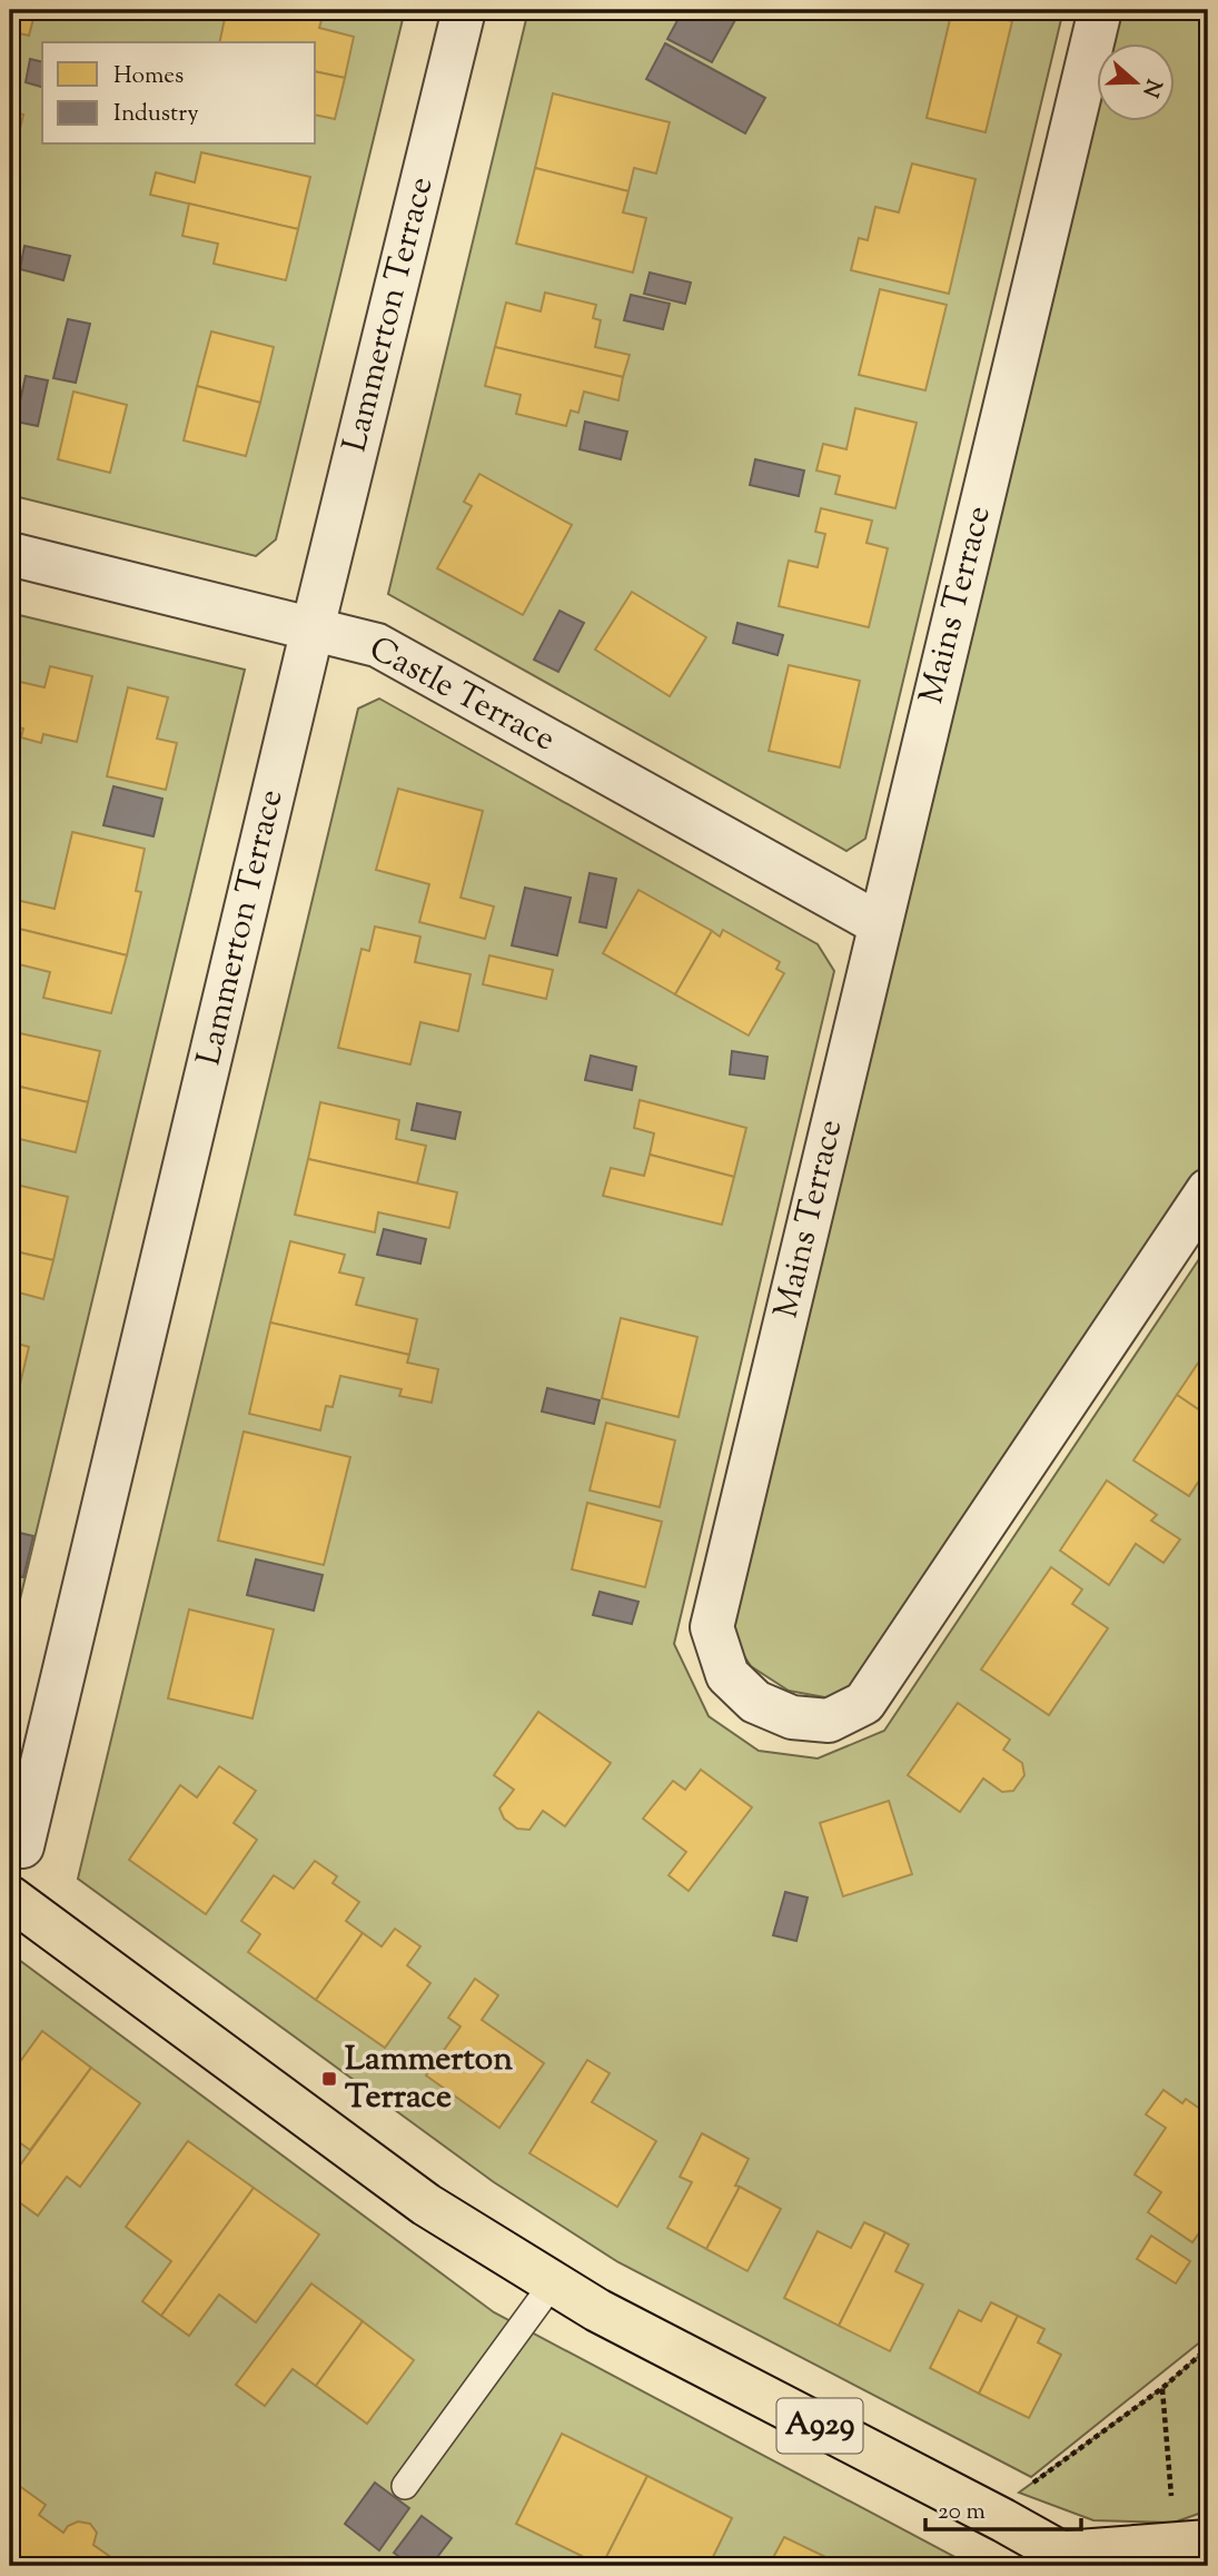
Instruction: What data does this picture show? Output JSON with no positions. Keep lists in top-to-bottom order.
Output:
{
  "streets": {
    "main road": ["A929"],
    "street": ["Lammerton Terrace", "Mains Terrace", "Castle Terrace"]
  },
  "crossings": [
    ["Lammerton Terrace", "Castle Terrace"],
    ["Mains Terrace", "Castle Terrace"]
  ],
  "places": {
    "transit": ["Lammerton Terrace"]
  },
  "legend": ["Homes", "Industry"],
  "scale_bar": "20 m",
  "north": "right"
}
